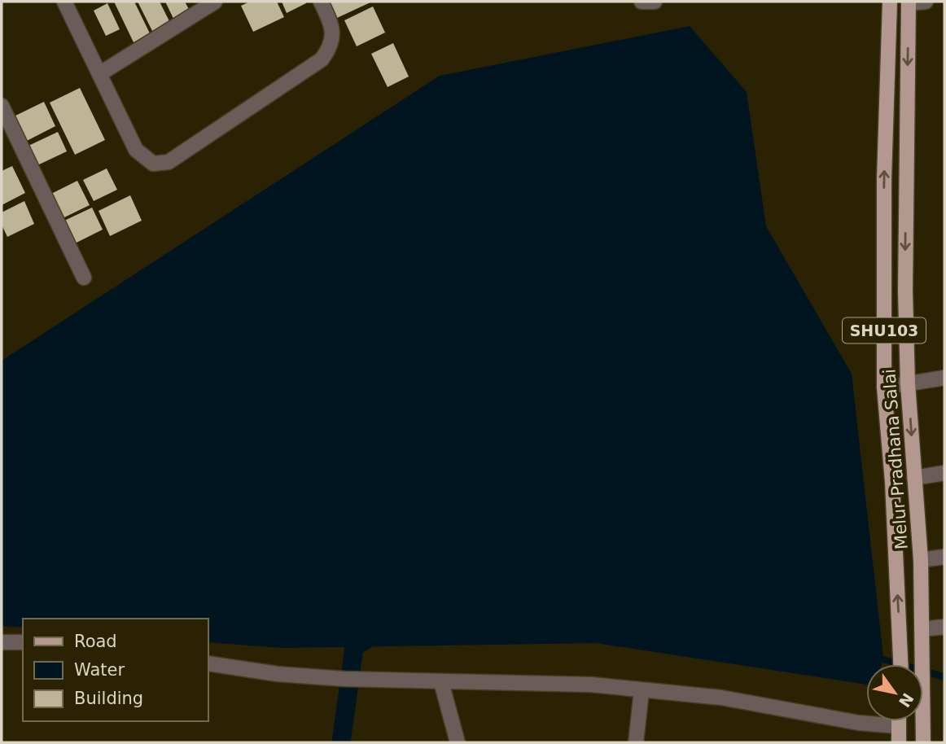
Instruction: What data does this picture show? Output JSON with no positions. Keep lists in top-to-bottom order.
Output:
{
  "streets": {
    "main road": ["SHU103", "Melur Pradhana Salai"]
  },
  "legend": ["Road", "Water", "Building"],
  "north": "bottom right"
}
